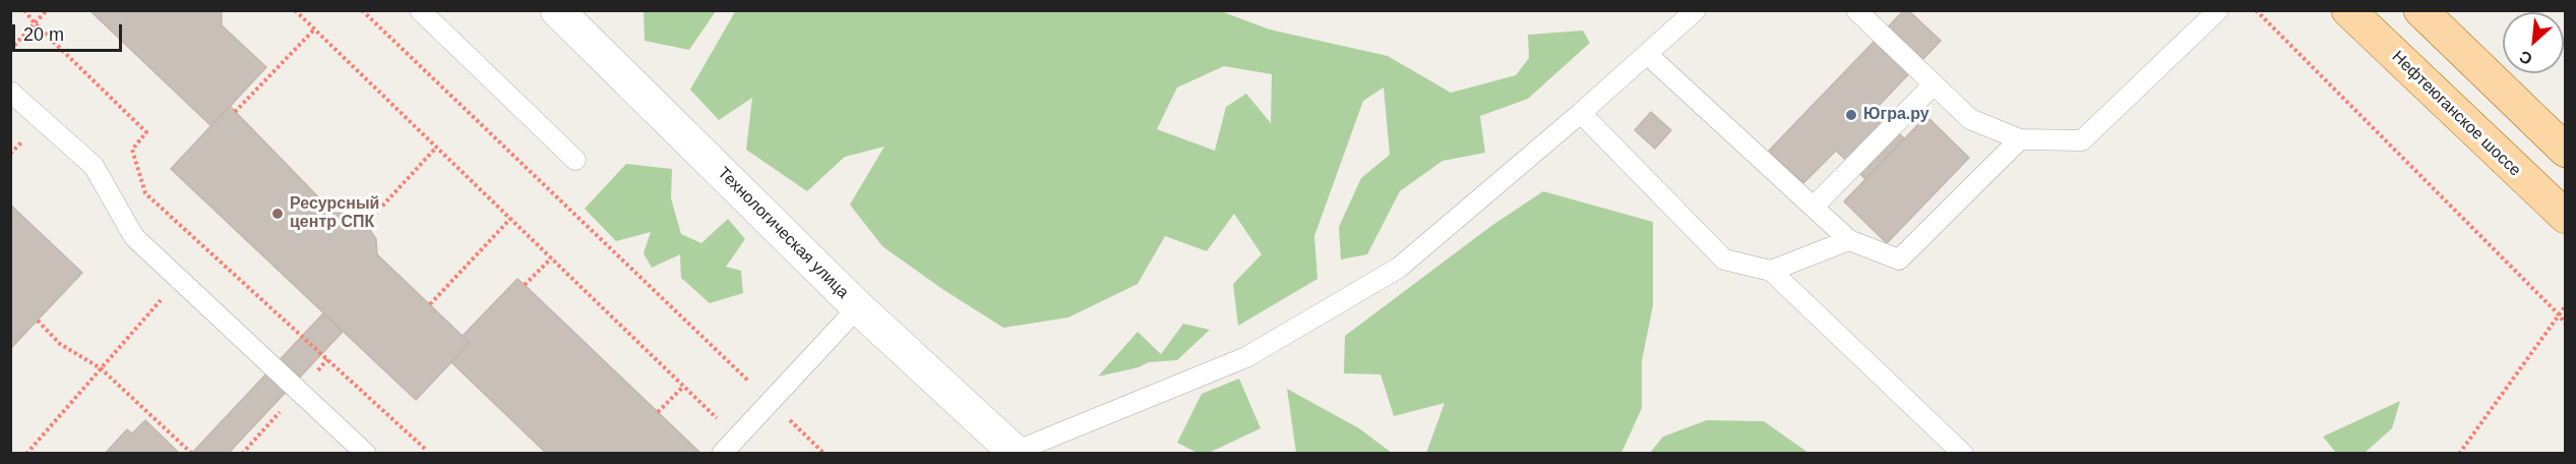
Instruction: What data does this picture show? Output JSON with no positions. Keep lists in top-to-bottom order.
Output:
{
  "streets": {
    "main road": ["Нефтеюганское шоссе"],
    "street": ["Технологическая улица"]
  },
  "places": ["Югра.ру", "Ресурсный центр СПК"],
  "scale_bar": "20 m",
  "north": "bottom left"
}
